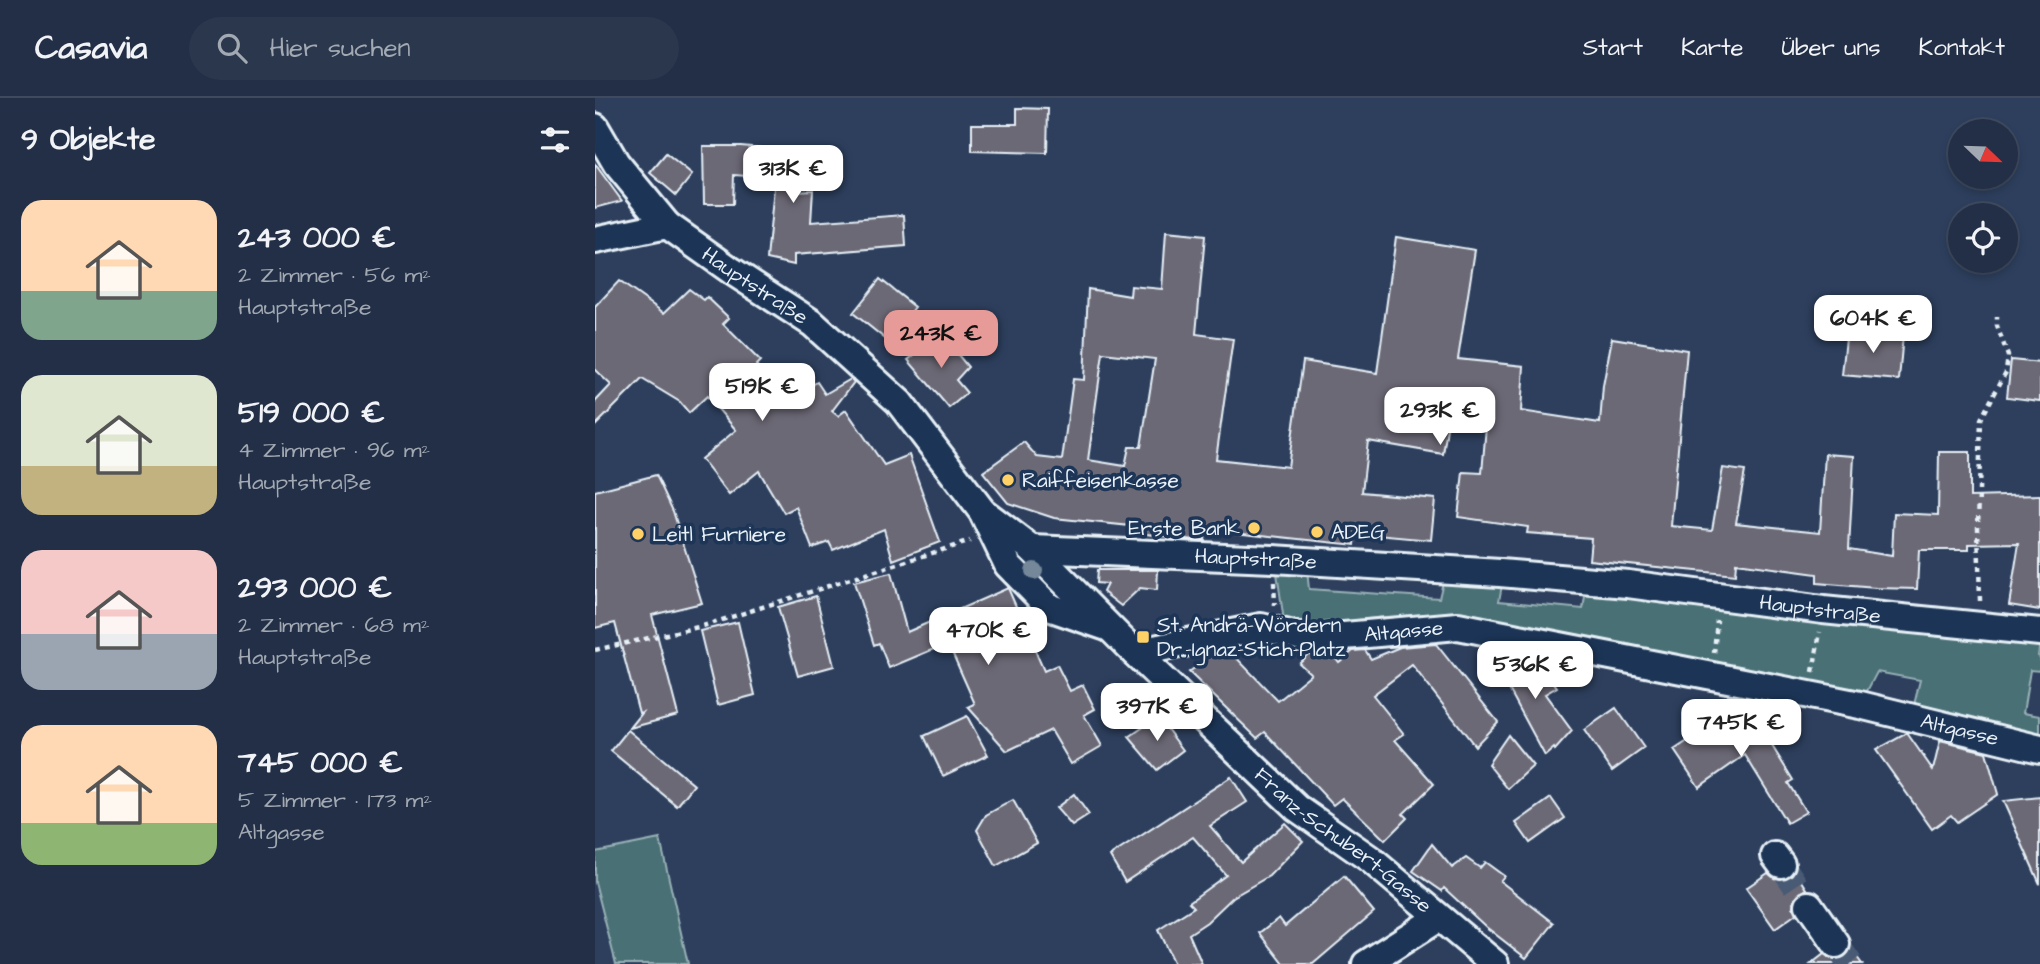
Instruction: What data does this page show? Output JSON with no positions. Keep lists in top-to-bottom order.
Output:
{
  "streets": {
    "street": ["Hauptstraße", "Altgasse", "Franz-Schubert-Gasse"]
  },
  "crossings": [
    ["Hauptstraße", "Franz-Schubert-Gasse"],
    ["Altgasse", "Franz-Schubert-Gasse"]
  ],
  "places": {
    "other": [
      "Raiffeisenkasse",
      "Erste Bank",
      "ADEG",
      "Leitl Furniere"
    ],
    "transit": ["St. Andrä-Wördern Dr.-Ignaz-Stich-Platz"]
  },
  "north": "bottom right",
  "page": {
    "header": "Casavia",
    "search": "Hier suchen",
    "nav": [
      "Start",
      "Karte",
      "Über uns",
      "Kontakt"
    ],
    "heading": "9 Objekte",
    "price": [
      "313K €",
      "604K €",
      "243K €",
      "519K €",
      "293K €",
      "470K €",
      "536K €",
      "397K €",
      "745K €"
    ],
    "list": [
      {
        "name": "243 000 €",
        "note": "2 Zimmer · 56 m² · Hauptstraße"
      },
      {
        "name": "519 000 €",
        "note": "4 Zimmer · 96 m² · Hauptstraße"
      },
      {
        "name": "293 000 €",
        "note": "2 Zimmer · 68 m² · Hauptstraße"
      },
      {
        "name": "745 000 €",
        "note": "5 Zimmer · 173 m² · Altgasse"
      }
    ]
  }
}
